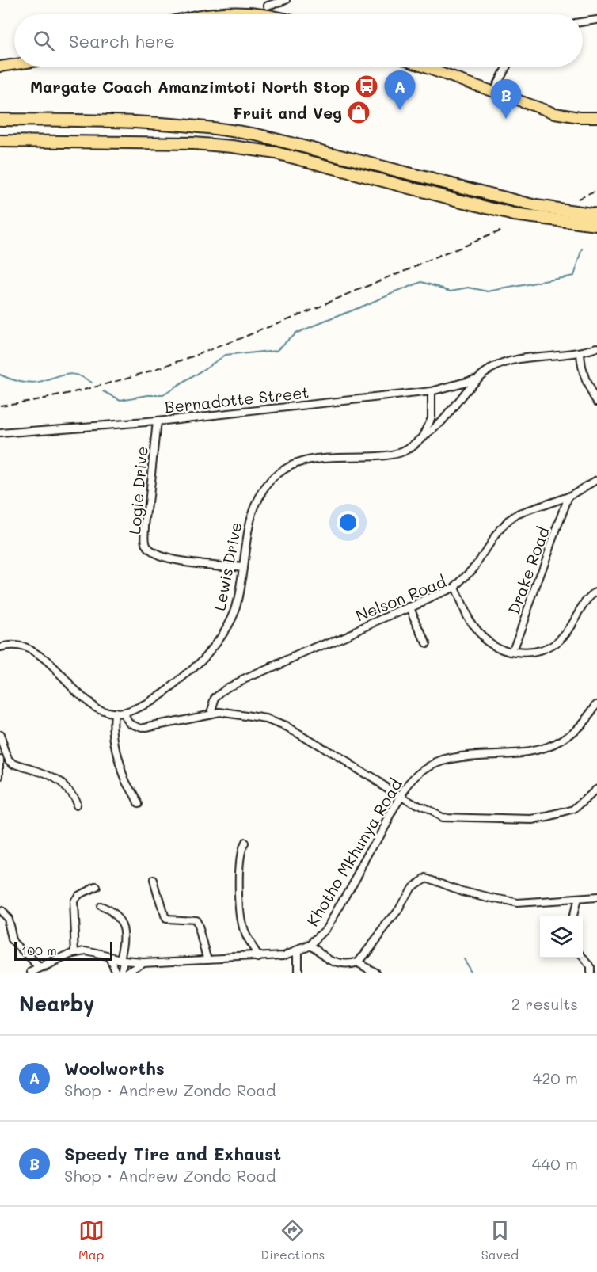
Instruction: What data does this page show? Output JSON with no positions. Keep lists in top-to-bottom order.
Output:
{
  "streets": {
    "street": [
      "Bernadotte Street",
      "Logie Drive",
      "Lewis Drive",
      "Drake Road",
      "Nelson Road",
      "Khotho Mkhunya Road"
    ]
  },
  "crossings": [
    ["Bernadotte Street", "Logie Drive"],
    ["Bernadotte Street", "Lewis Drive"],
    ["Logie Drive", "Lewis Drive"],
    ["Drake Road", "Nelson Road"]
  ],
  "places": {
    "bus stop": ["Margate Coach Amanzimtoti North Stop"],
    "shop": ["Fruit and Veg"]
  },
  "scale_bar": "100 m",
  "page": {
    "search": "Search here",
    "pins": ["A", "B"],
    "scale": "100 m",
    "heading": ["Nearby", "2 results"],
    "list": [
      {
        "mark": "A",
        "name": "Woolworths",
        "note": "Shop · Andrew Zondo Road",
        "value": "420 m"
      },
      {
        "mark": "B",
        "name": "Speedy Tire and Exhaust",
        "note": "Shop · Andrew Zondo Road",
        "value": "440 m"
      }
    ],
    "nav": ["Map", "Directions", "Saved"]
  }
}
